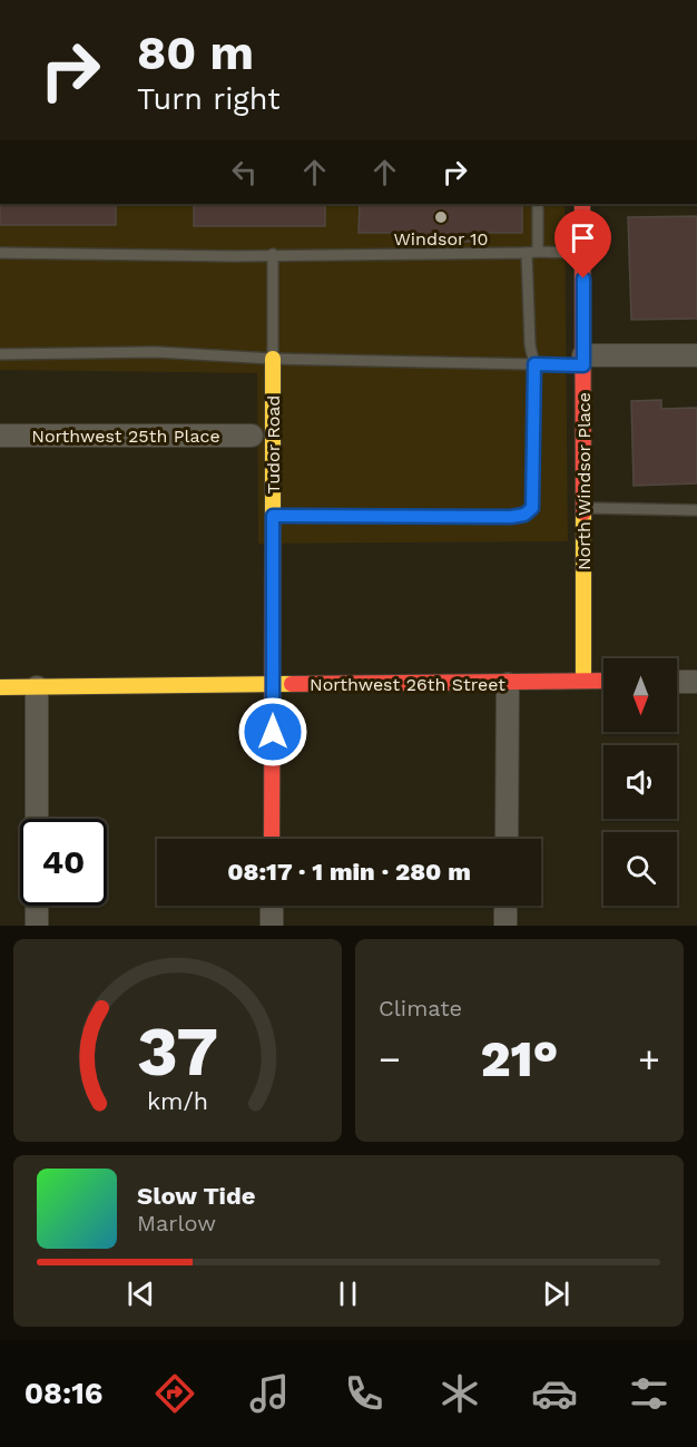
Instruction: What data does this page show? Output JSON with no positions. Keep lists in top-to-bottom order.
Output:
{
  "streets": {
    "street": [
      "Northwest 25th Place",
      "Tudor Road",
      "North Windsor Place",
      "Northwest 26th Street"
    ]
  },
  "crossings": [
    ["Tudor Road", "Northwest 26th Street"],
    ["North Windsor Place", "Northwest 26th Street"]
  ],
  "places": ["Windsor 10"],
  "north": "bottom",
  "page": {
    "turn": ["80 m", "Turn right"],
    "limit": "40",
    "trip": "08:17 · 1 min · 280 m",
    "tile": "Climate",
    "heat": ["−", "21°", "+"],
    "song": ["Slow Tide", "Marlow"],
    "tabs": "08:16",
    "gauge": ["37", "km/h"]
  }
}
